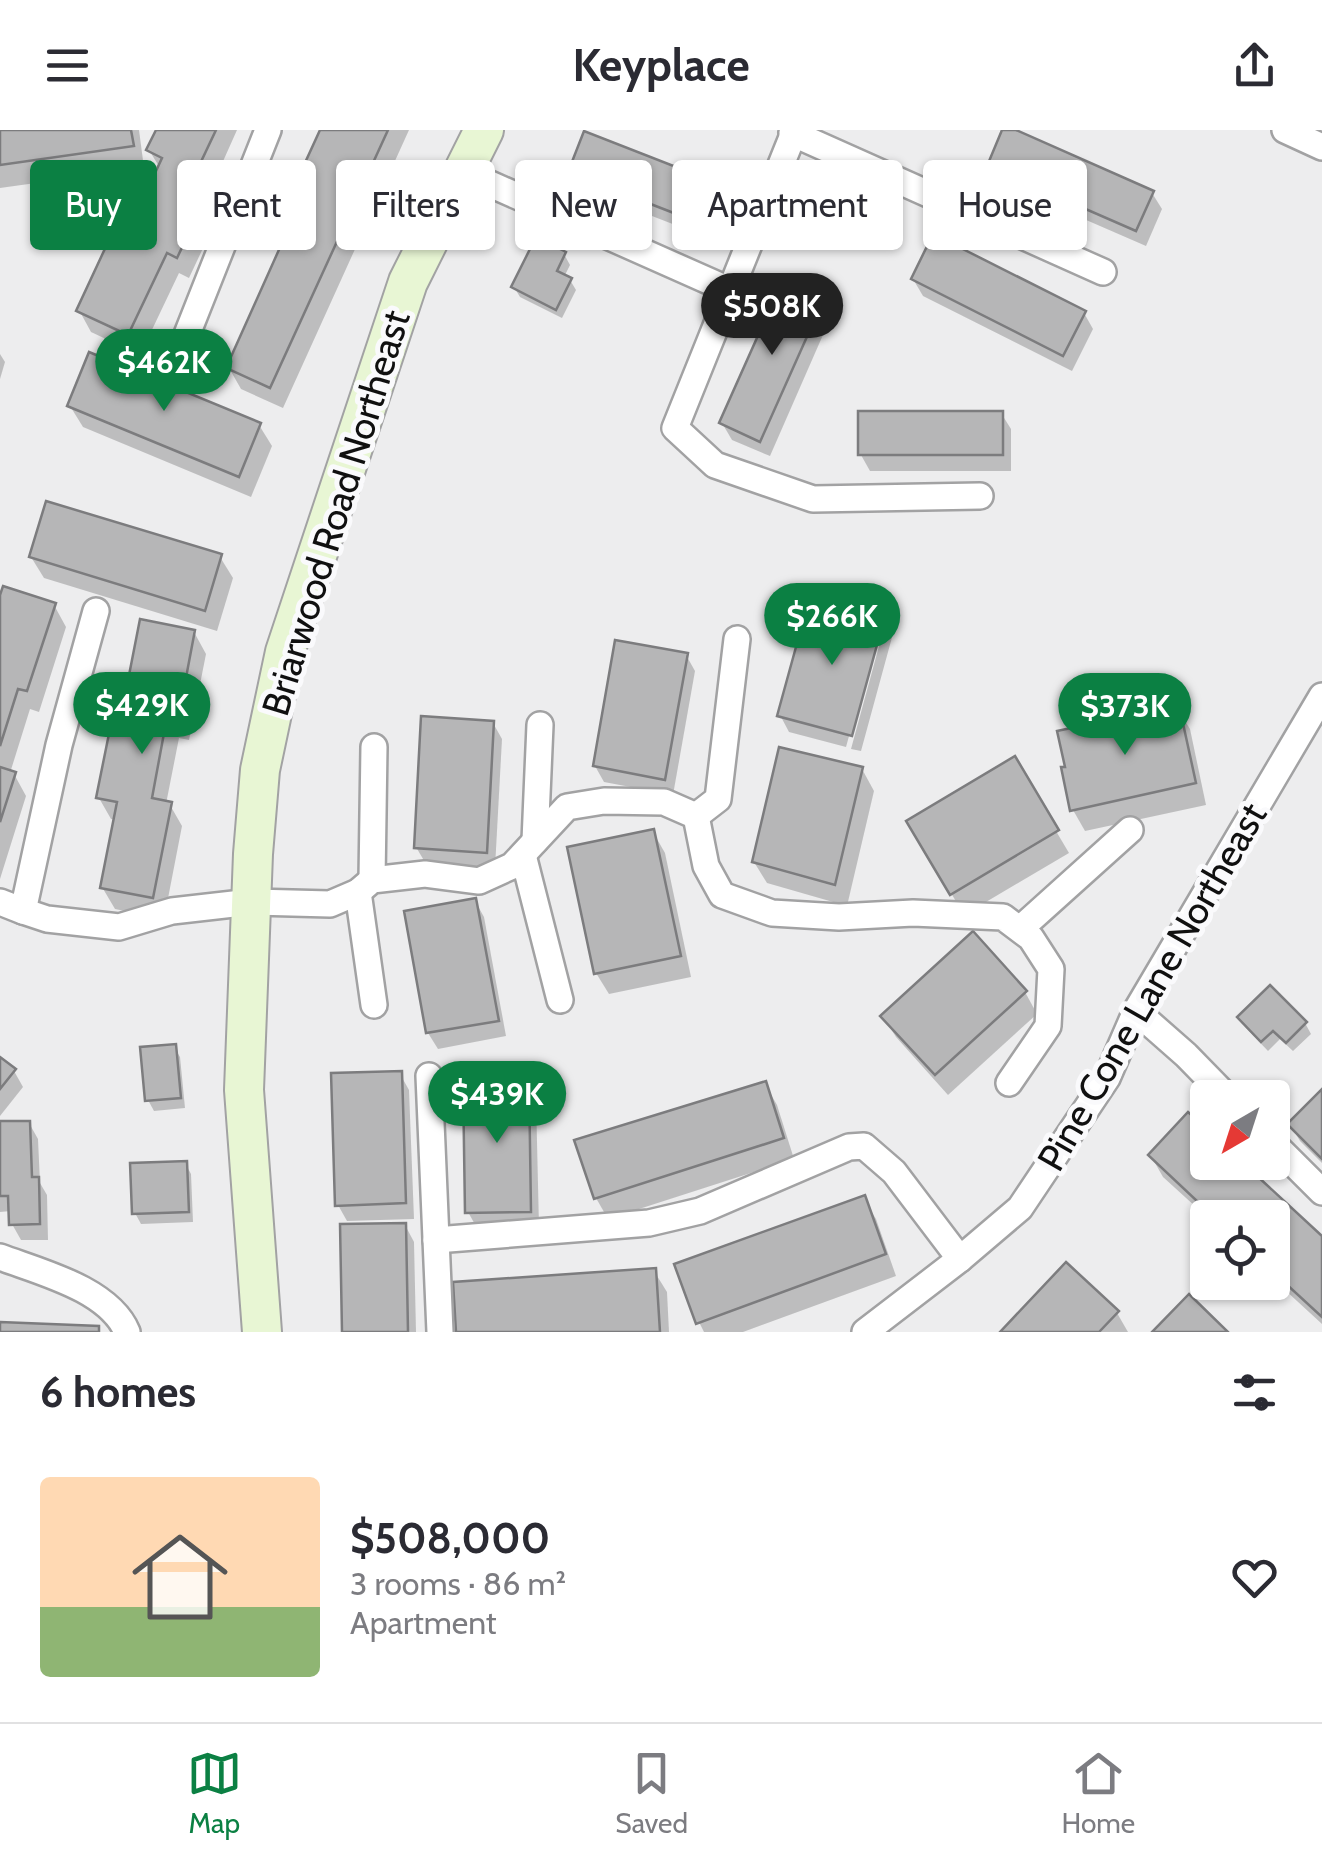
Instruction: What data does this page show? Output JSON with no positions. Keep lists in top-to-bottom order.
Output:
{
  "streets": {
    "street": ["Briarwood Road Northeast", "Pine Cone Lane Northeast"]
  },
  "north": "bottom left",
  "page": {
    "header": "Keyplace",
    "chip": [
      "Buy",
      "Rent",
      "Filters",
      "New",
      "Apartment",
      "House"
    ],
    "price": [
      "$508K",
      "$462K",
      "$266K",
      "$429K",
      "$373K",
      "$439K"
    ],
    "heading": "6 homes",
    "list": [
      {
        "name": "$508,000",
        "note": "3 rooms · 86 m² · Apartment"
      }
    ],
    "tabs": ["Map", "Saved", "Home"]
  }
}
